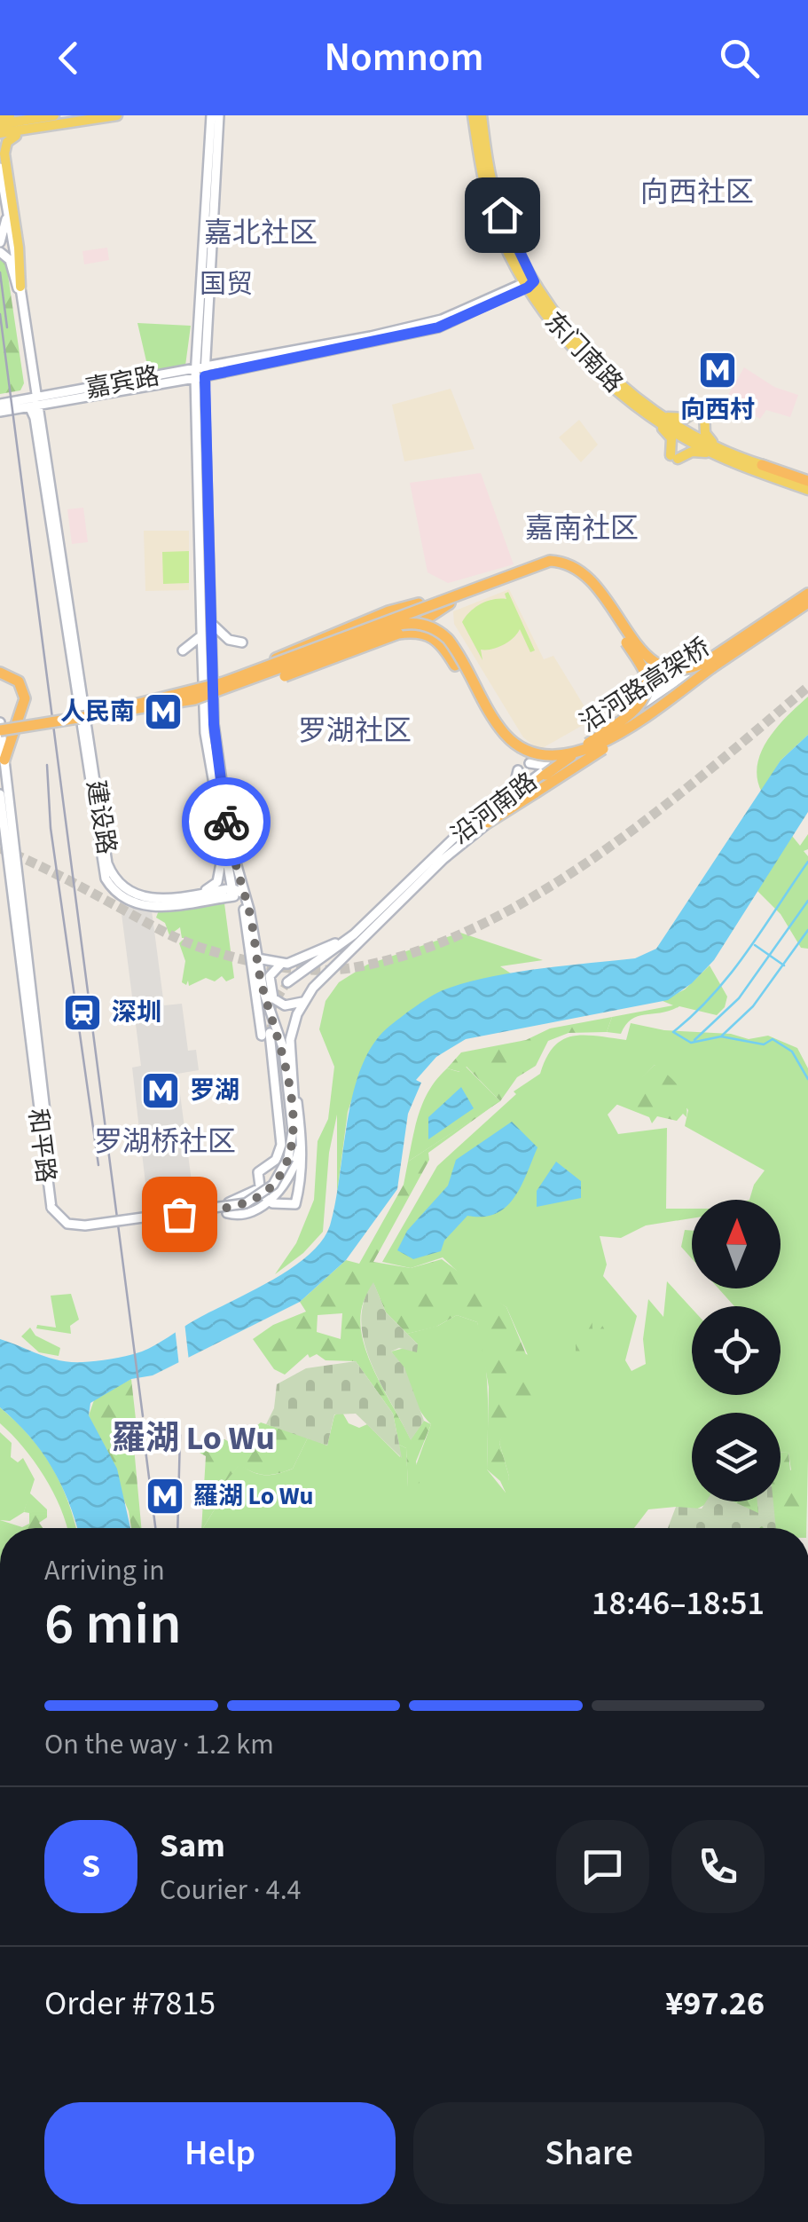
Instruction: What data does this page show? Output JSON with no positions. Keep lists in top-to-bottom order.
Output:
{
  "streets": {
    "highway": ["沿河路高架桥"],
    "main road": [
      "东门南路",
      "嘉宾路",
      "沿河南路",
      "建设路",
      "和平路"
    ]
  },
  "crossings": [
    ["东门南路", "嘉宾路"],
    ["嘉宾路", "建设路"],
    ["沿河路高架桥", "沿河南路"],
    ["建设路", "和平路"]
  ],
  "districts": [
    "向西社区",
    "嘉北社区",
    "国贸",
    "嘉南社区",
    "罗湖社区",
    "罗湖桥社区",
    "羅湖 Lo Wu"
  ],
  "places": {
    "metro station": [
      "向西村",
      "人民南",
      "罗湖",
      "羅湖 Lo Wu"
    ],
    "station": ["深圳"]
  },
  "north": "top",
  "page": {
    "header": "Nomnom",
    "heading": ["6 min", "Arriving in", "18:46–18:51"],
    "panel": [
      "Sam",
      "Courier · 4.4",
      "Order #7815",
      "¥97.26"
    ],
    "bar": "On the way · 1.2 km",
    "round": "S",
    "buttons": ["Help", "Share"]
  }
}
